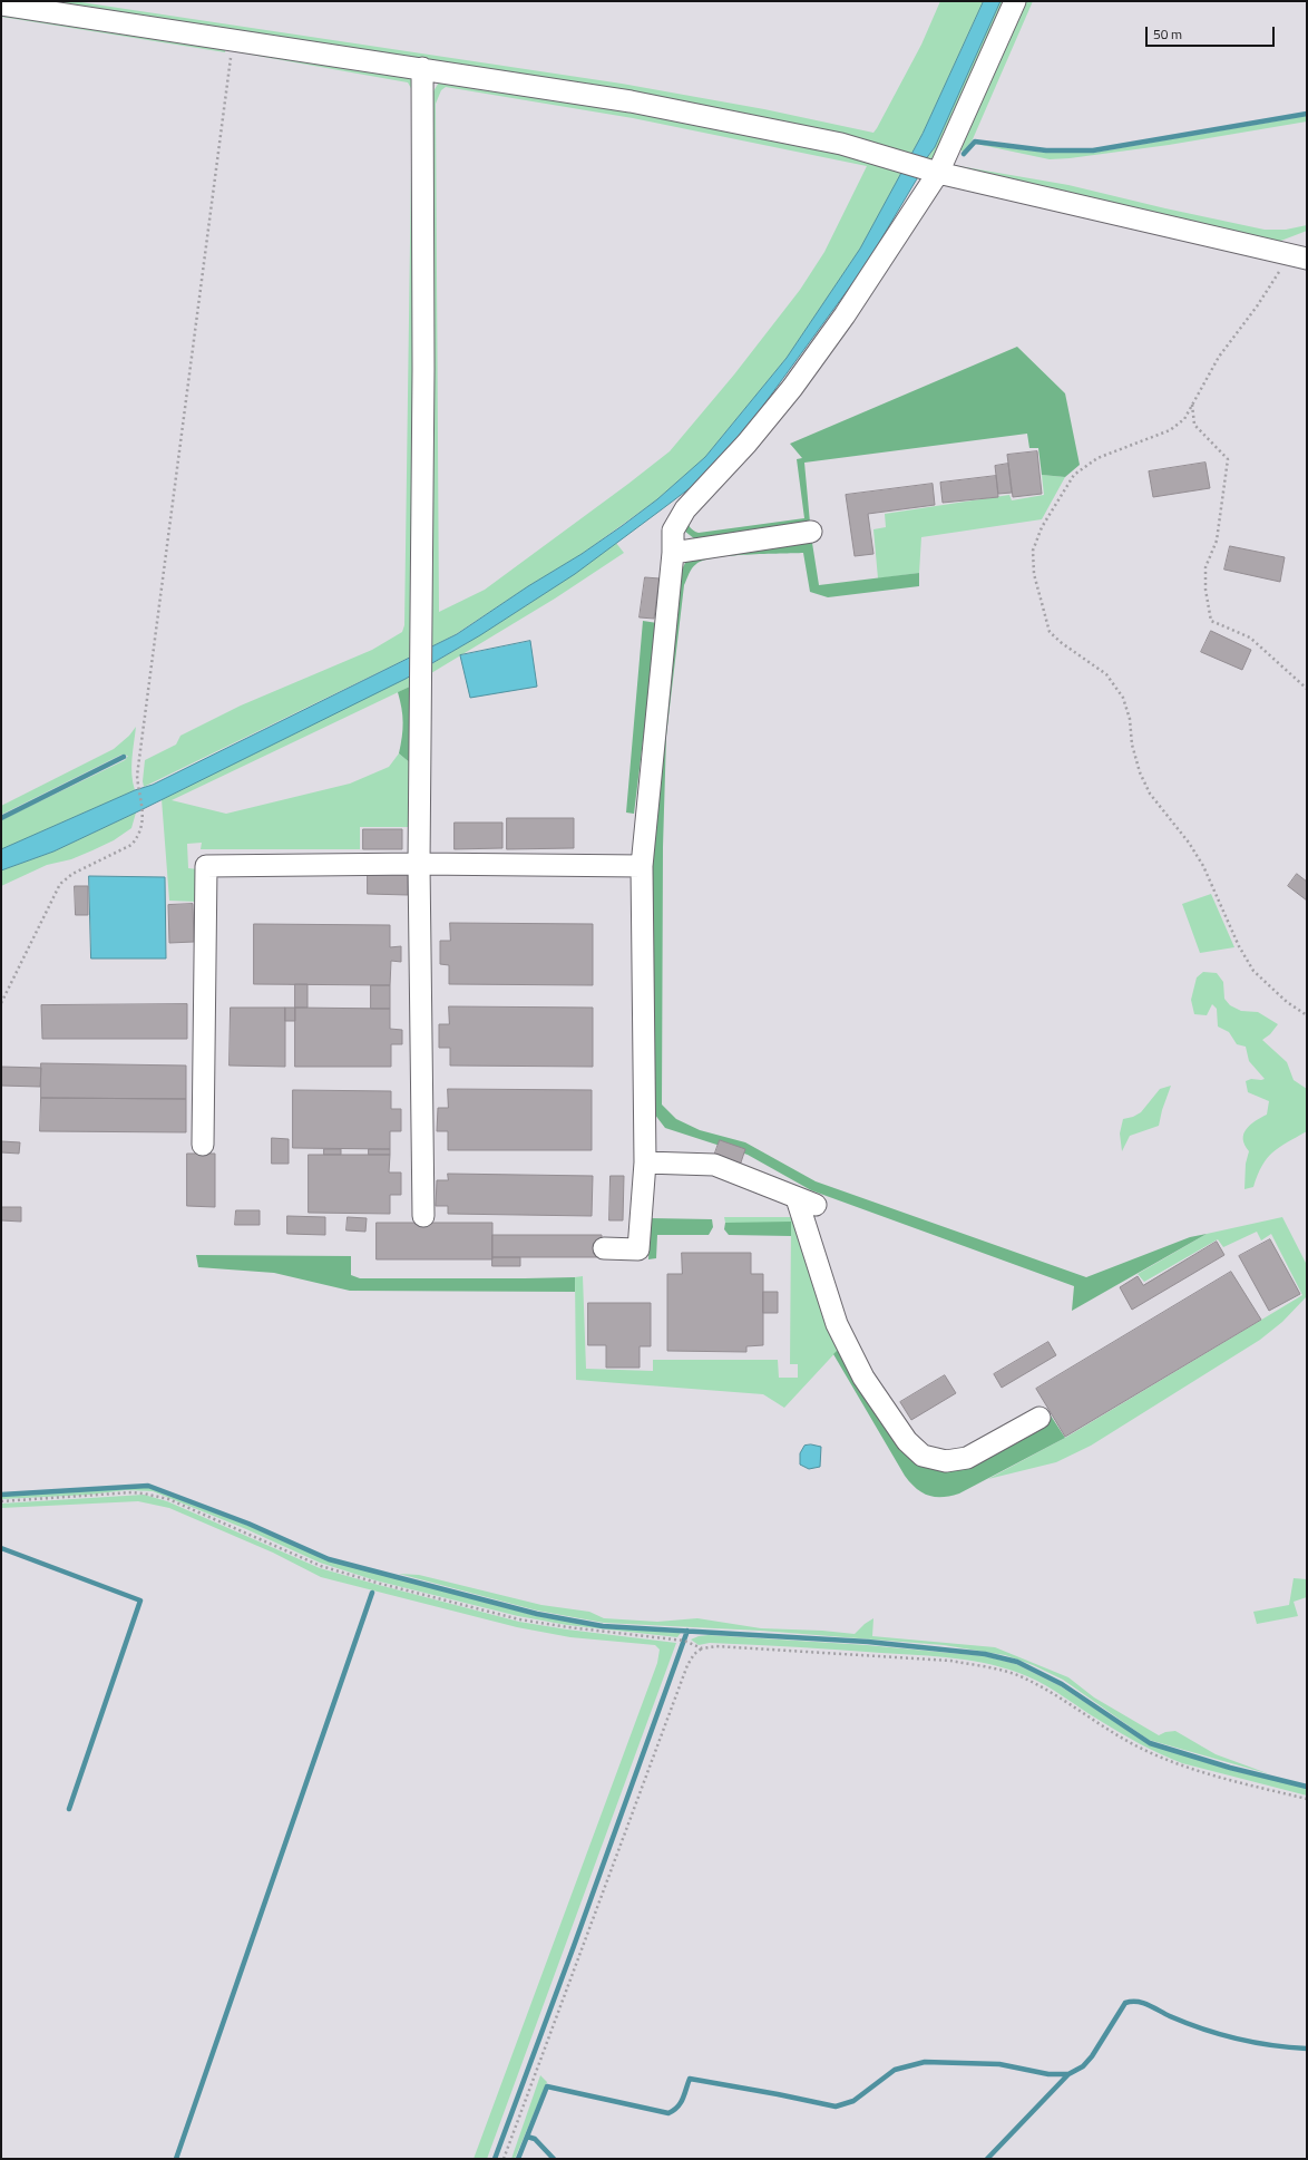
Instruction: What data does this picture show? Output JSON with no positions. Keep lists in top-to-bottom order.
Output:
{
  "scale_bar": "50 m"
}
